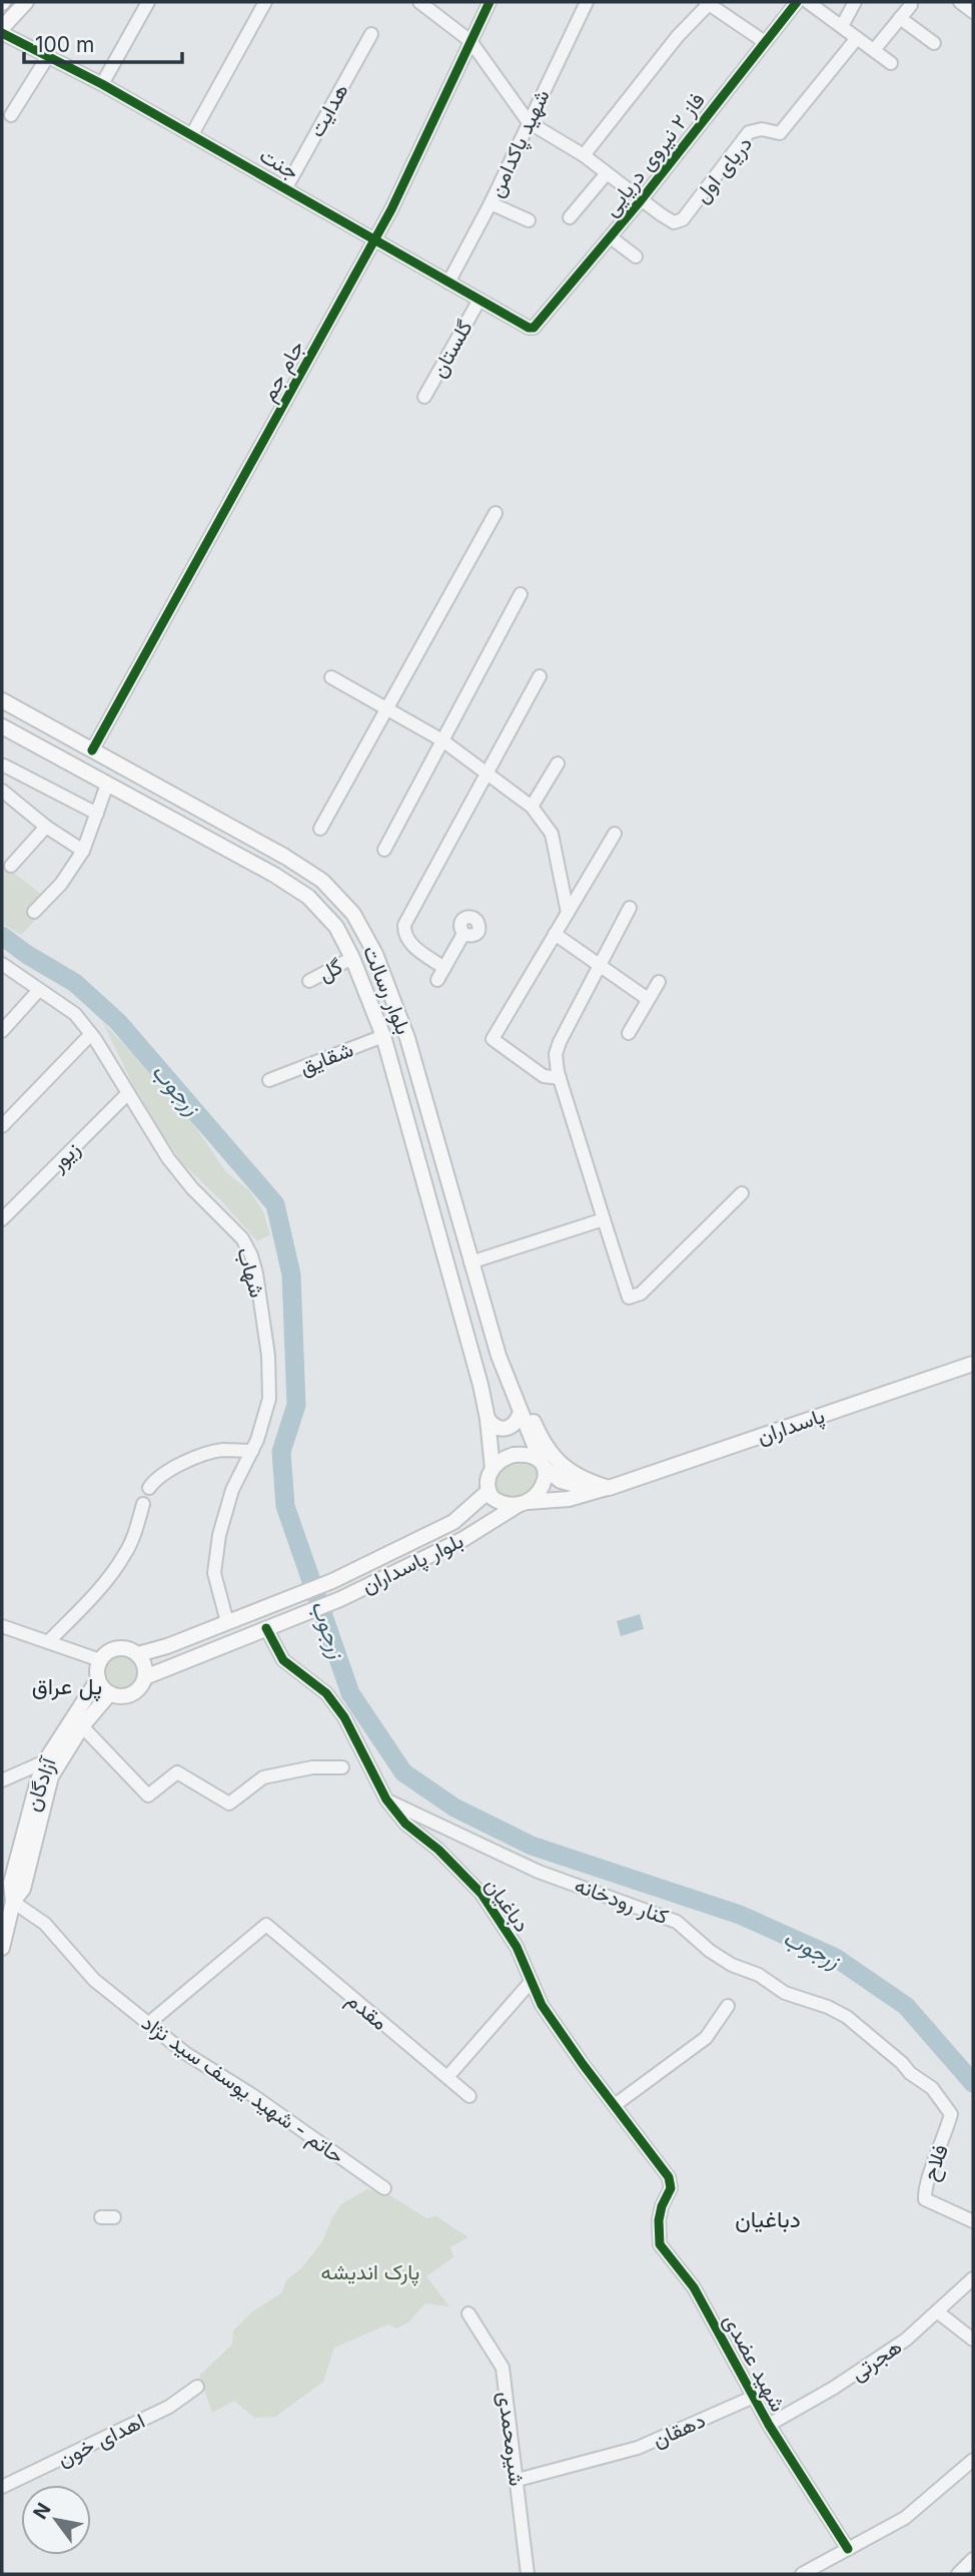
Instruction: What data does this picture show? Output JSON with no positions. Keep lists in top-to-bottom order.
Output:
{
  "streets": {
    "main road": [
      "بلوار رسالت",
      "پاسداران",
      "بلوار پاسداران",
      "آزادگان"
    ],
    "street": [
      "هدایت",
      "شهید پاکدامن",
      "فاز ۲ نیروی دریایی",
      "جنت",
      "دریای اول",
      "گلستان",
      "جام جم",
      "گل",
      "شقایق",
      "زیور",
      "شهاب",
      "کنار رودخانه",
      "دباغیان",
      "مقدم",
      "حاتم - شهید یوسف سید نژاد",
      "فلاح",
      "هجرتی",
      "شهید عضدی",
      "دهقان",
      "شیرمحمدی",
      "اهدای خون"
    ]
  },
  "crossings": [
    ["هدایت", "جنت"],
    ["شهید پاکدامن", "جنت"],
    ["فاز ۲ نیروی دریایی", "جنت"],
    ["فاز ۲ نیروی دریایی", "دریای اول"],
    ["جنت", "گلستان"],
    ["جنت", "جام جم"],
    ["جام جم", "بلوار رسالت"],
    ["گل", "بلوار رسالت"],
    ["بلوار رسالت", "شقایق"],
    ["بلوار رسالت", "پاسداران"],
    ["بلوار رسالت", "بلوار پاسداران"],
    ["زیور", "شهاب"],
    ["شهاب", "بلوار پاسداران"],
    ["پاسداران", "بلوار پاسداران"],
    ["بلوار پاسداران", "آزادگان"],
    ["بلوار پاسداران", "دباغیان"],
    ["آزادگان", "حاتم - شهید یوسف سید نژاد"],
    ["کنار رودخانه", "دباغیان"],
    ["کنار رودخانه", "فلاح"],
    ["دباغیان", "شهید عضدی"],
    ["مقدم", "حاتم - شهید یوسف سید نژاد"],
    ["هجرتی", "شهید عضدی"],
    ["شهید عضدی", "دهقان"],
    ["دهقان", "شیرمحمدی"]
  ],
  "districts": ["پل عراق", "دباغیان"],
  "water": ["زرجوب"],
  "parks": ["پارک اندیشه"],
  "scale_bar": "100 m",
  "north": "top left"
}
